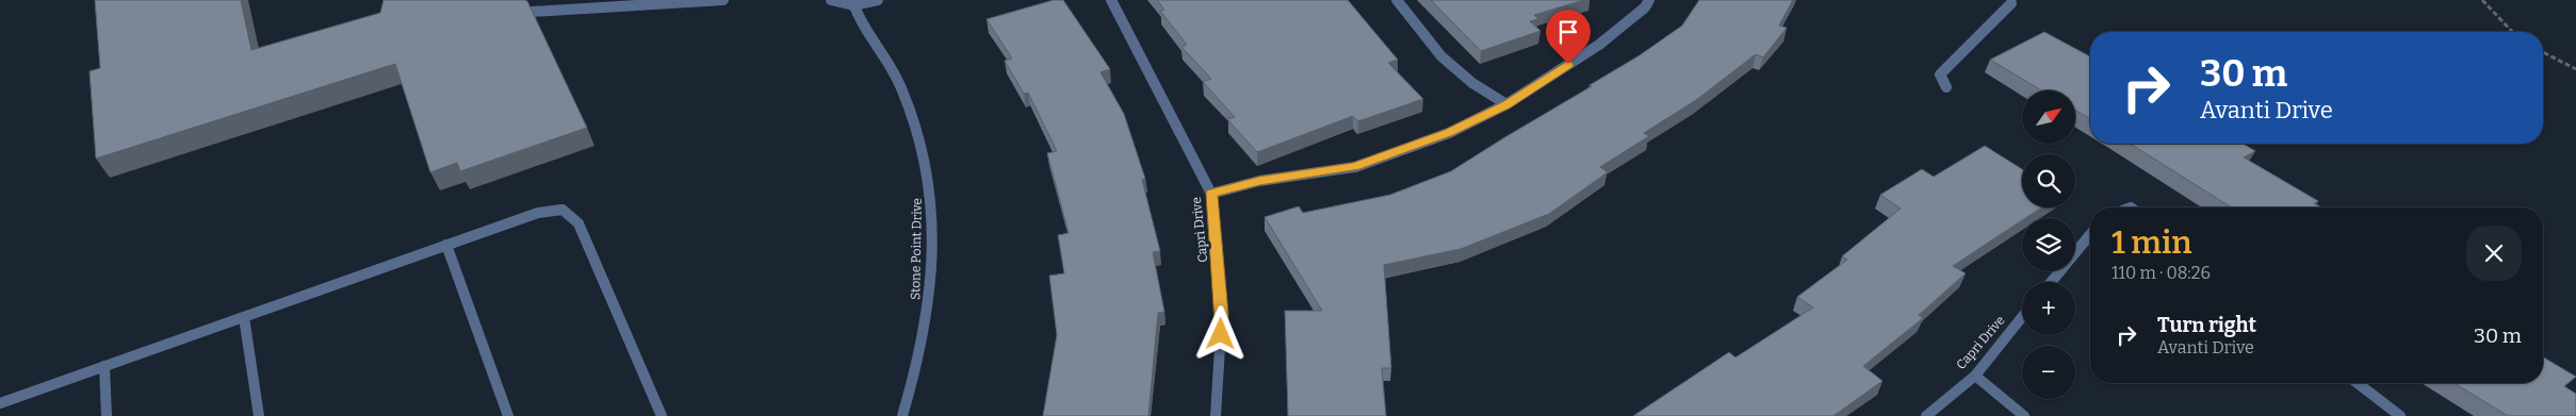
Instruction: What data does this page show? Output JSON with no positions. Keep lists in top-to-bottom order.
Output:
{
  "streets": {
    "street": ["Capri Drive", "Stone Point Drive"]
  },
  "north": "top right",
  "page": {
    "turn": ["30 m", "Avanti Drive"],
    "map_buttons": ["+", "−"],
    "heading": ["1 min", "110 m · 08:26"],
    "list": [
      {
        "name": "Turn right",
        "note": "Avanti Drive",
        "value": "30 m"
      }
    ]
  }
}
